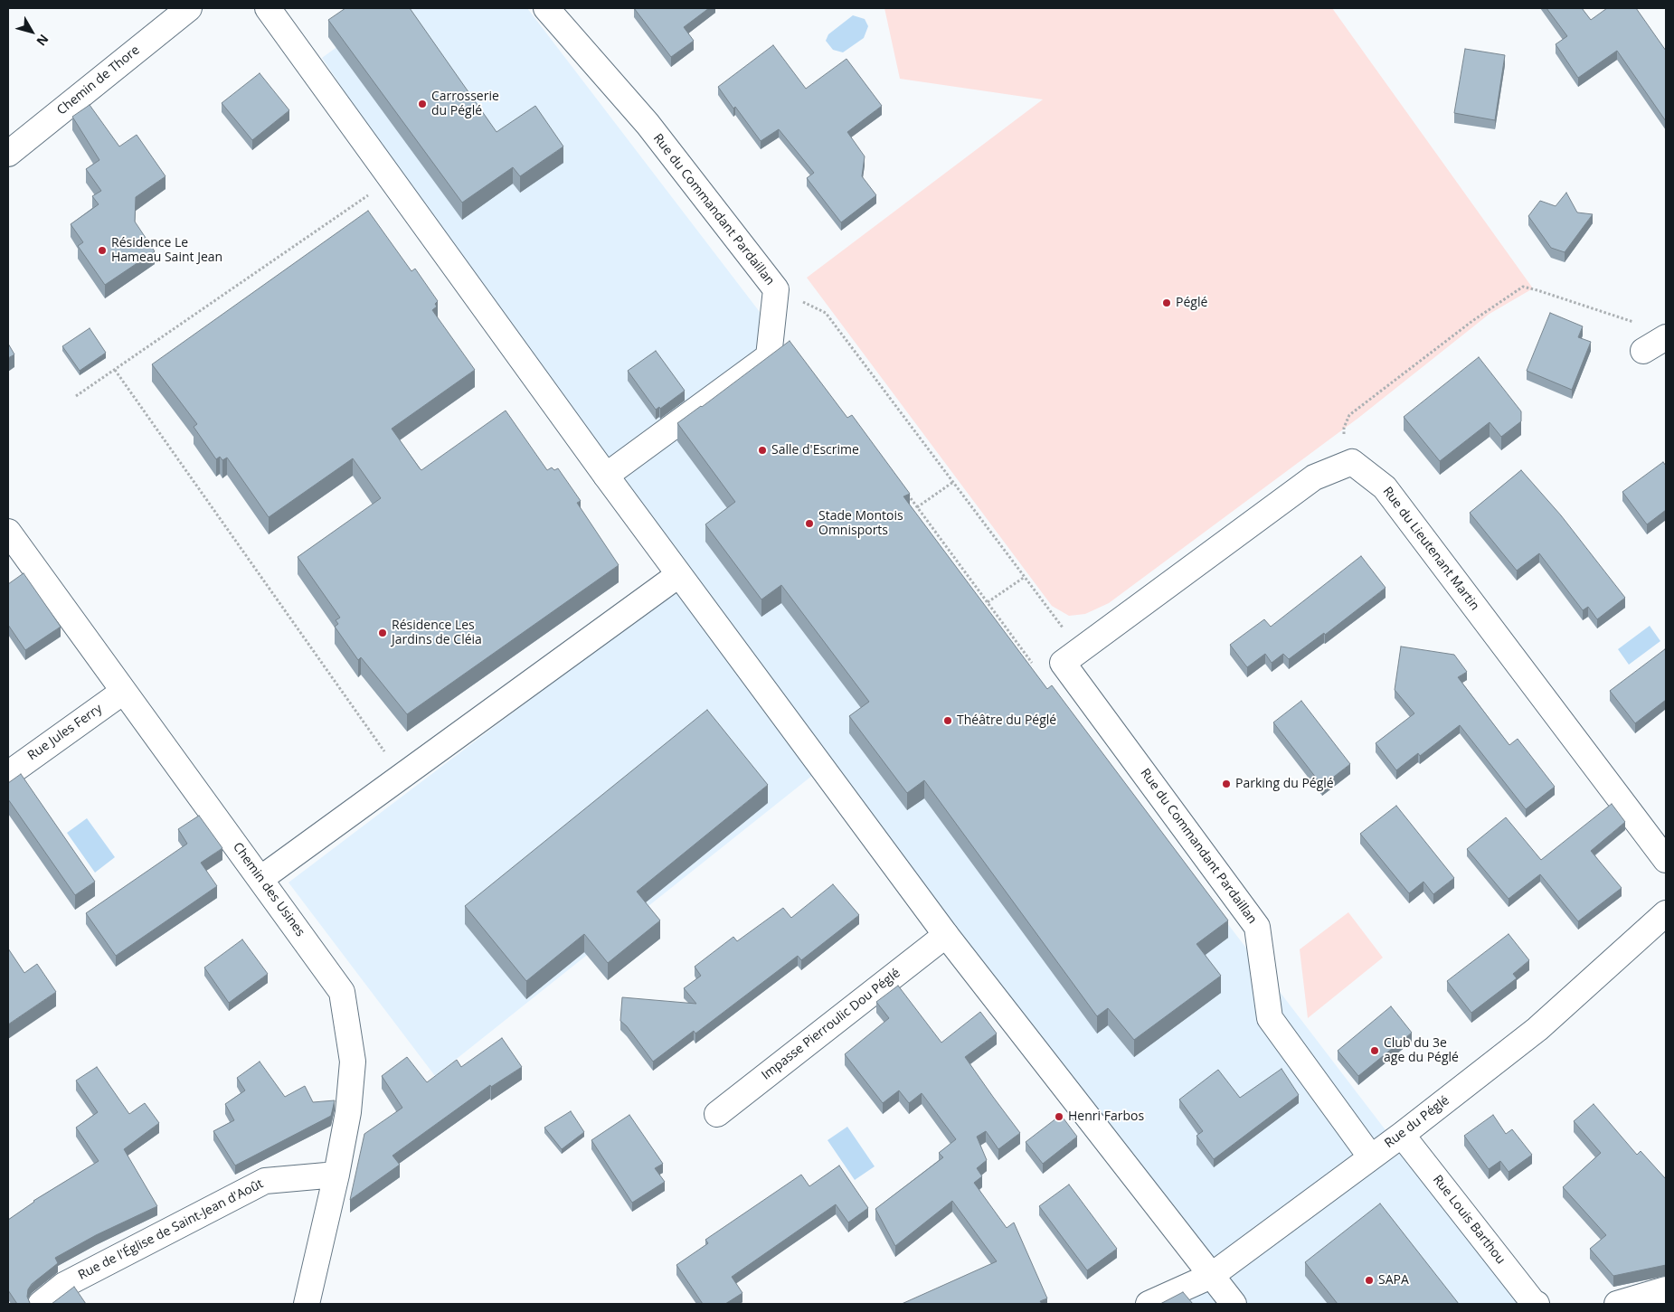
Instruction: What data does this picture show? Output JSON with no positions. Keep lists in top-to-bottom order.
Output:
{
  "streets": {
    "street": [
      "Chemin de Thore",
      "Rue du Commandant Pardaillan",
      "Rue du Lieutenant Martin",
      "Rue Jules Ferry",
      "Chemin des Usines",
      "Impasse Pierroulic Dou Péglé",
      "Rue du Péglé",
      "Rue Louis Barthou",
      "Rue de l'Église de Saint-Jean d'Août"
    ]
  },
  "crossings": [
    ["Rue du Commandant Pardaillan", "Rue du Lieutenant Martin"],
    ["Rue du Commandant Pardaillan", "Rue du Péglé"],
    ["Rue Jules Ferry", "Chemin des Usines"],
    ["Chemin des Usines", "Rue de l'Église de Saint-Jean d'Août"],
    ["Rue du Péglé", "Rue Louis Barthou"]
  ],
  "places": [
    "Carrosserie du Péglé",
    "Résidence Le Hameau Saint Jean",
    "Péglé",
    "Salle d'Escrime",
    "Stade Montois Omnisports",
    "Résidence Les Jardins de Cléia",
    "Théâtre du Péglé",
    "Parking du Péglé",
    "Club du 3e age du Péglé",
    "Henri Farbos",
    "SAPA"
  ],
  "north": "bottom right"
}
